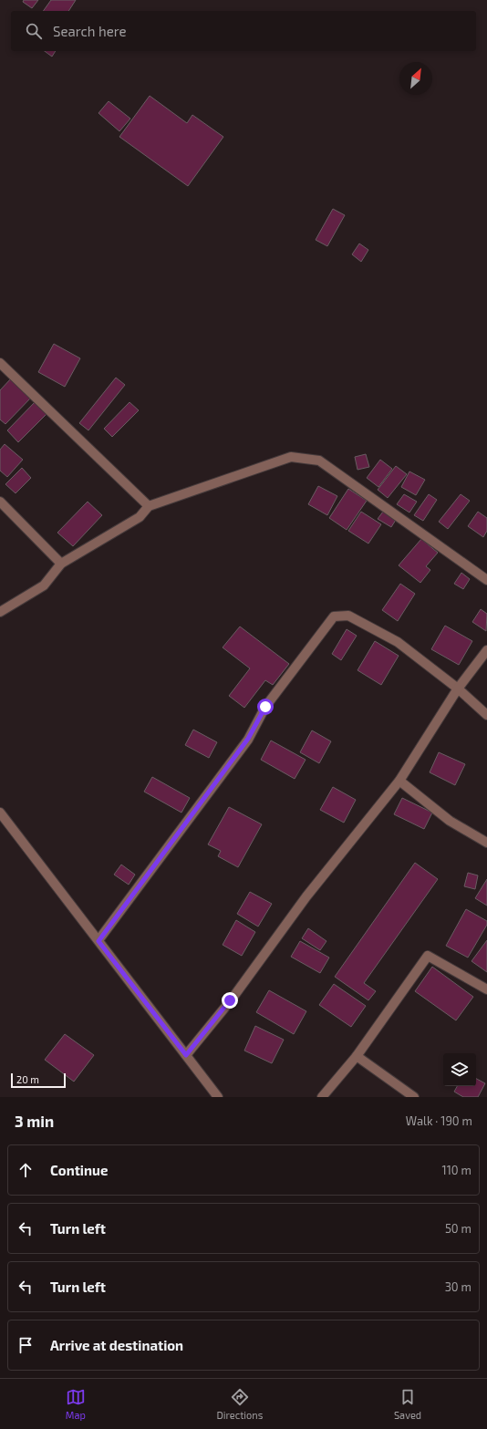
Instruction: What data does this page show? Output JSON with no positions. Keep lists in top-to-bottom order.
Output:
{
  "scale_bar": "20 m",
  "north": "top right",
  "page": {
    "search": "Search here",
    "scale": "20 m",
    "heading": ["3 min", "Walk · 190 m"],
    "list": [
      ["Continue", "110 m"],
      ["Turn left", "50 m"],
      ["Turn left", "30 m"],
      "Arrive at destination"
    ],
    "nav": ["Map", "Directions", "Saved"]
  }
}
